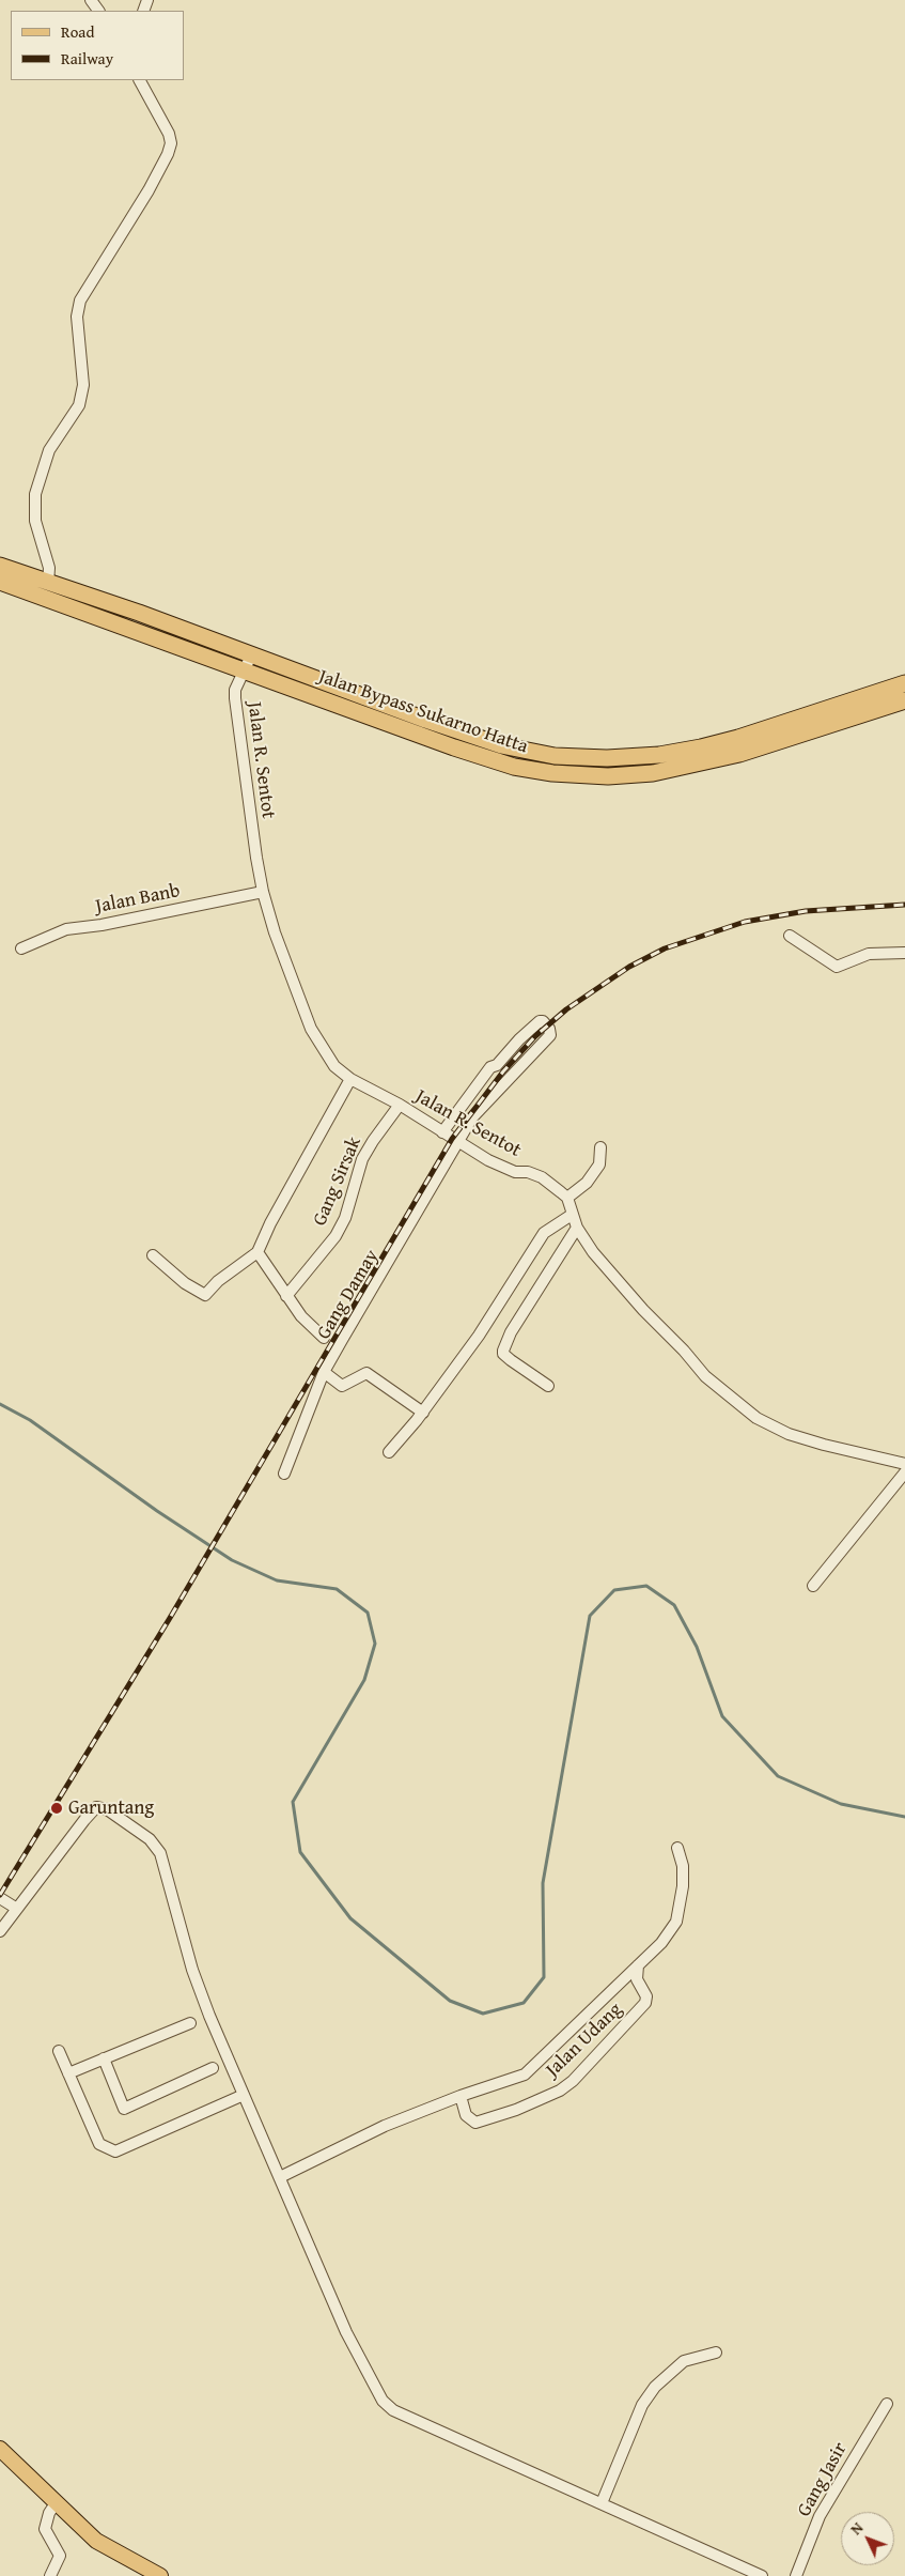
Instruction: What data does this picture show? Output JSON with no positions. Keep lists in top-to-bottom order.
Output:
{
  "streets": {
    "highway": ["Jalan Bypass Sukarno Hatta"],
    "street": [
      "Jalan R. Sentot",
      "Jalan Banb",
      "Gang Sirsak",
      "Gang Damay",
      "Jalan Udang",
      "Gang Jasir"
    ]
  },
  "crossings": [
    ["Jalan Bypass Sukarno Hatta", "Jalan R. Sentot"],
    ["Jalan R. Sentot", "Jalan Banb"],
    ["Jalan R. Sentot", "Gang Sirsak"],
    ["Jalan R. Sentot", "Gang Damay"]
  ],
  "places": ["Garuntang"],
  "legend": ["Road", "Railway"],
  "north": "top left"
}
